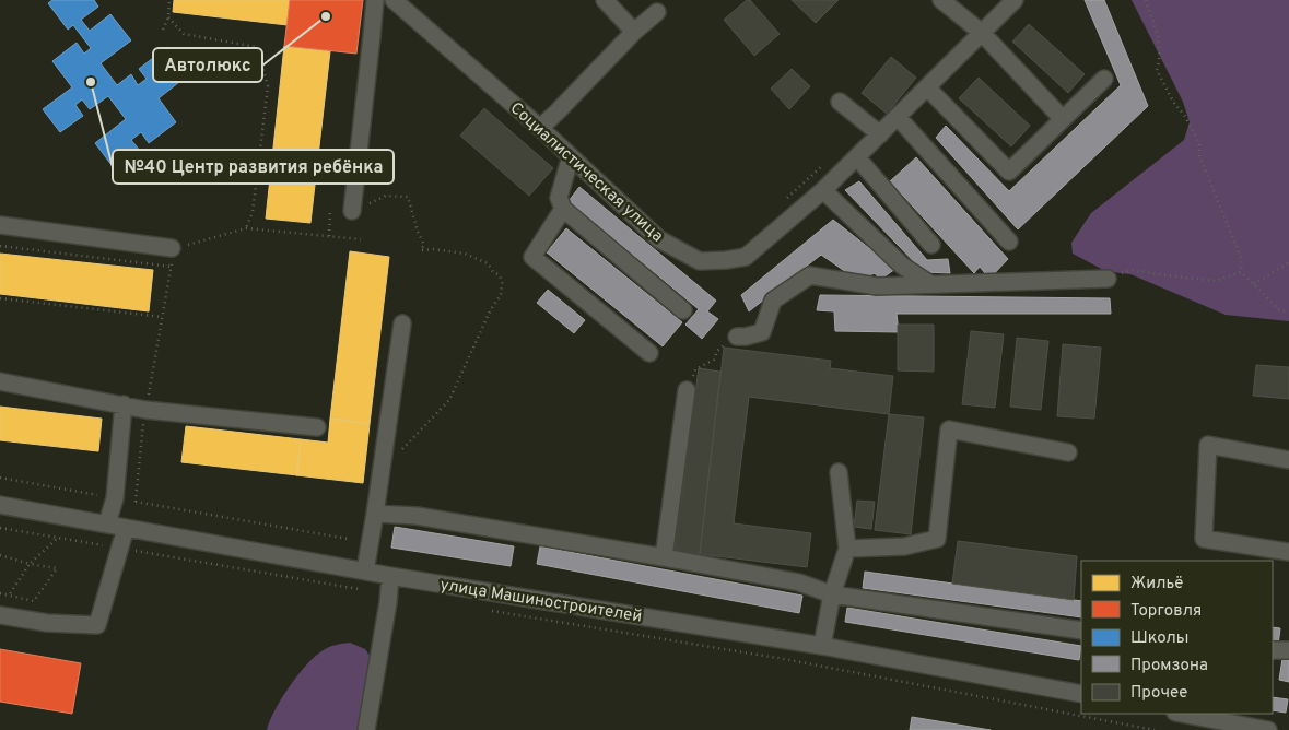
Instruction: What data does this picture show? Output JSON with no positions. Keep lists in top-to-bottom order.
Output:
{
  "streets": {
    "street": ["Социалистическая улица", "улица Машиностроителей"]
  },
  "places": ["Автолюкс", "№40 Центр развития ребёнка"],
  "legend": [
    "Жильё",
    "Торговля",
    "Школы",
    "Промзона",
    "Прочее"
  ]
}
